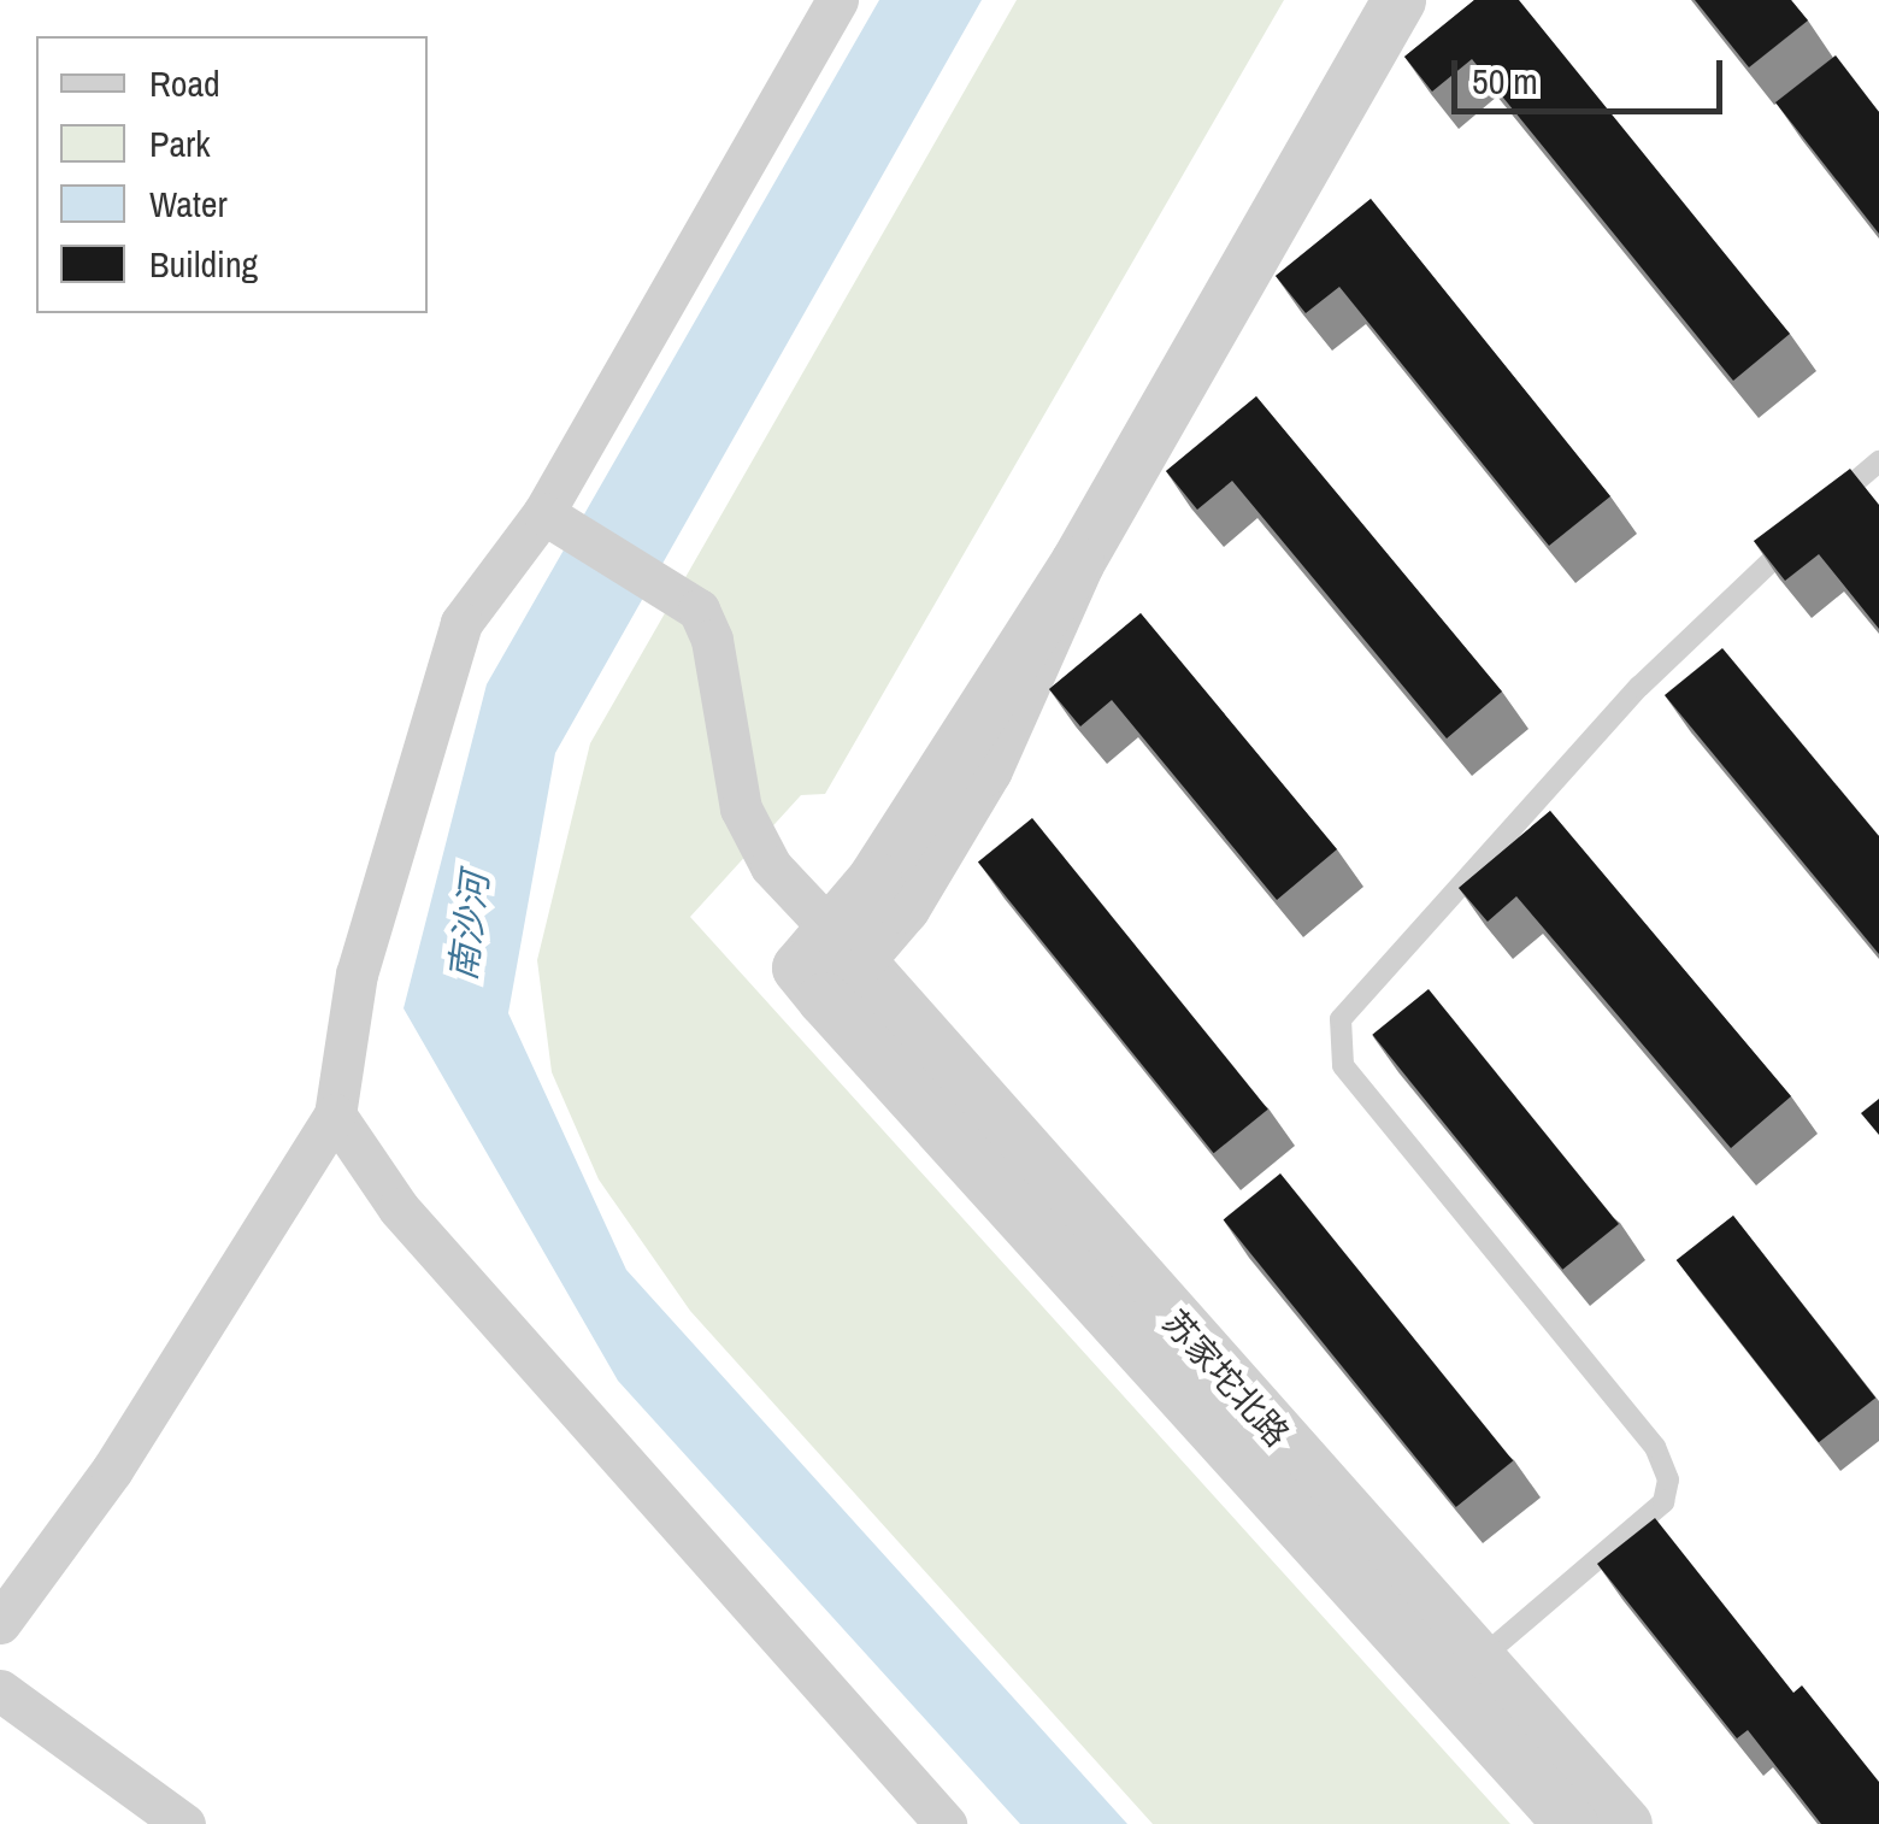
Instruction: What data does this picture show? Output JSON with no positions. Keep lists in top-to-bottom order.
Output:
{
  "streets": {
    "street": ["苏家坨北路"]
  },
  "water": ["南沙河"],
  "legend": [
    "Road",
    "Park",
    "Water",
    "Building"
  ],
  "scale_bar": "50 m"
}
